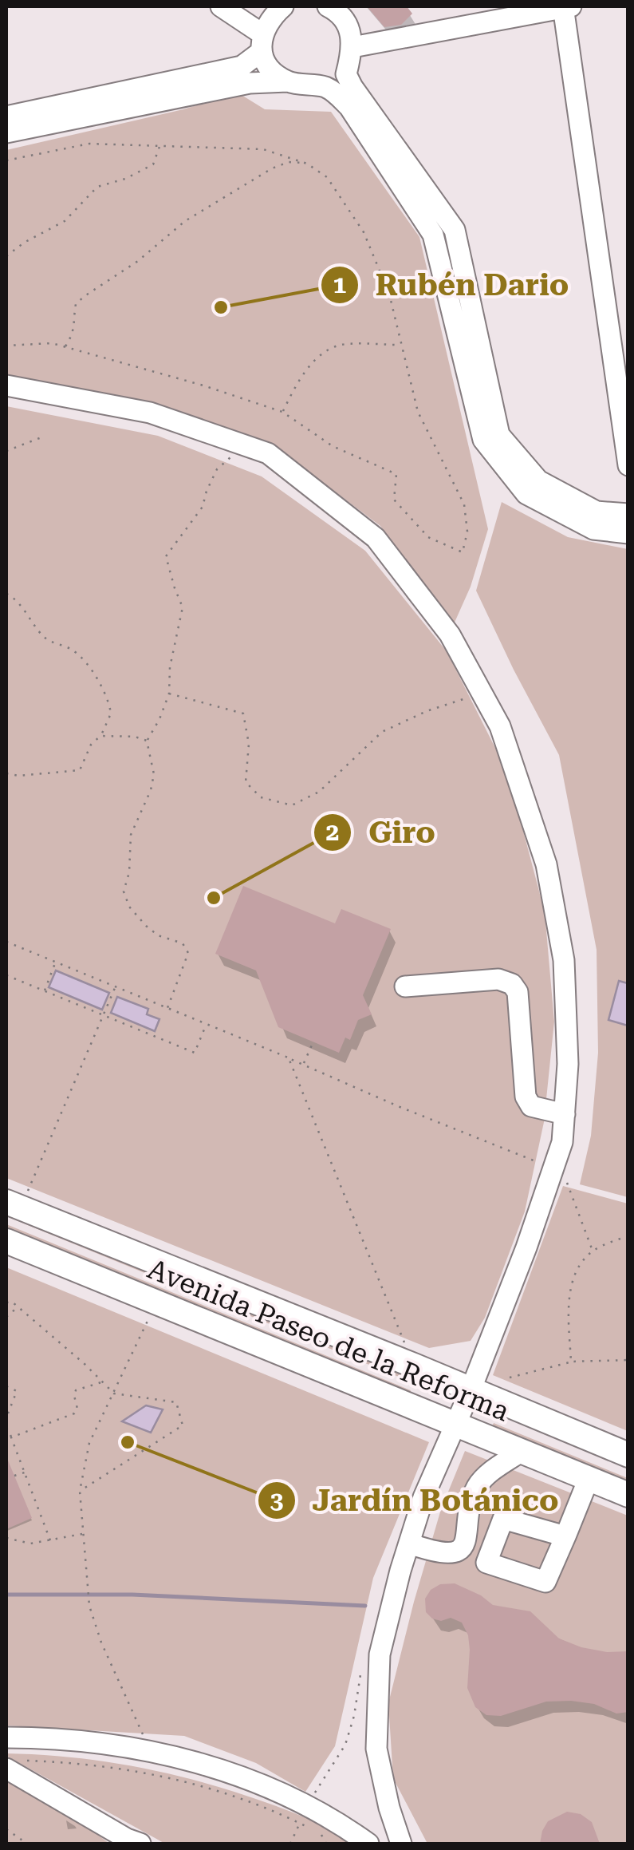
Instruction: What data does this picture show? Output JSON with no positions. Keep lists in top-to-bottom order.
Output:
{
  "streets": {
    "main road": ["Avenida Paseo de la Reforma"]
  },
  "places": ["Rubén Dario", "Giro", "Jardín Botánico"]
}
